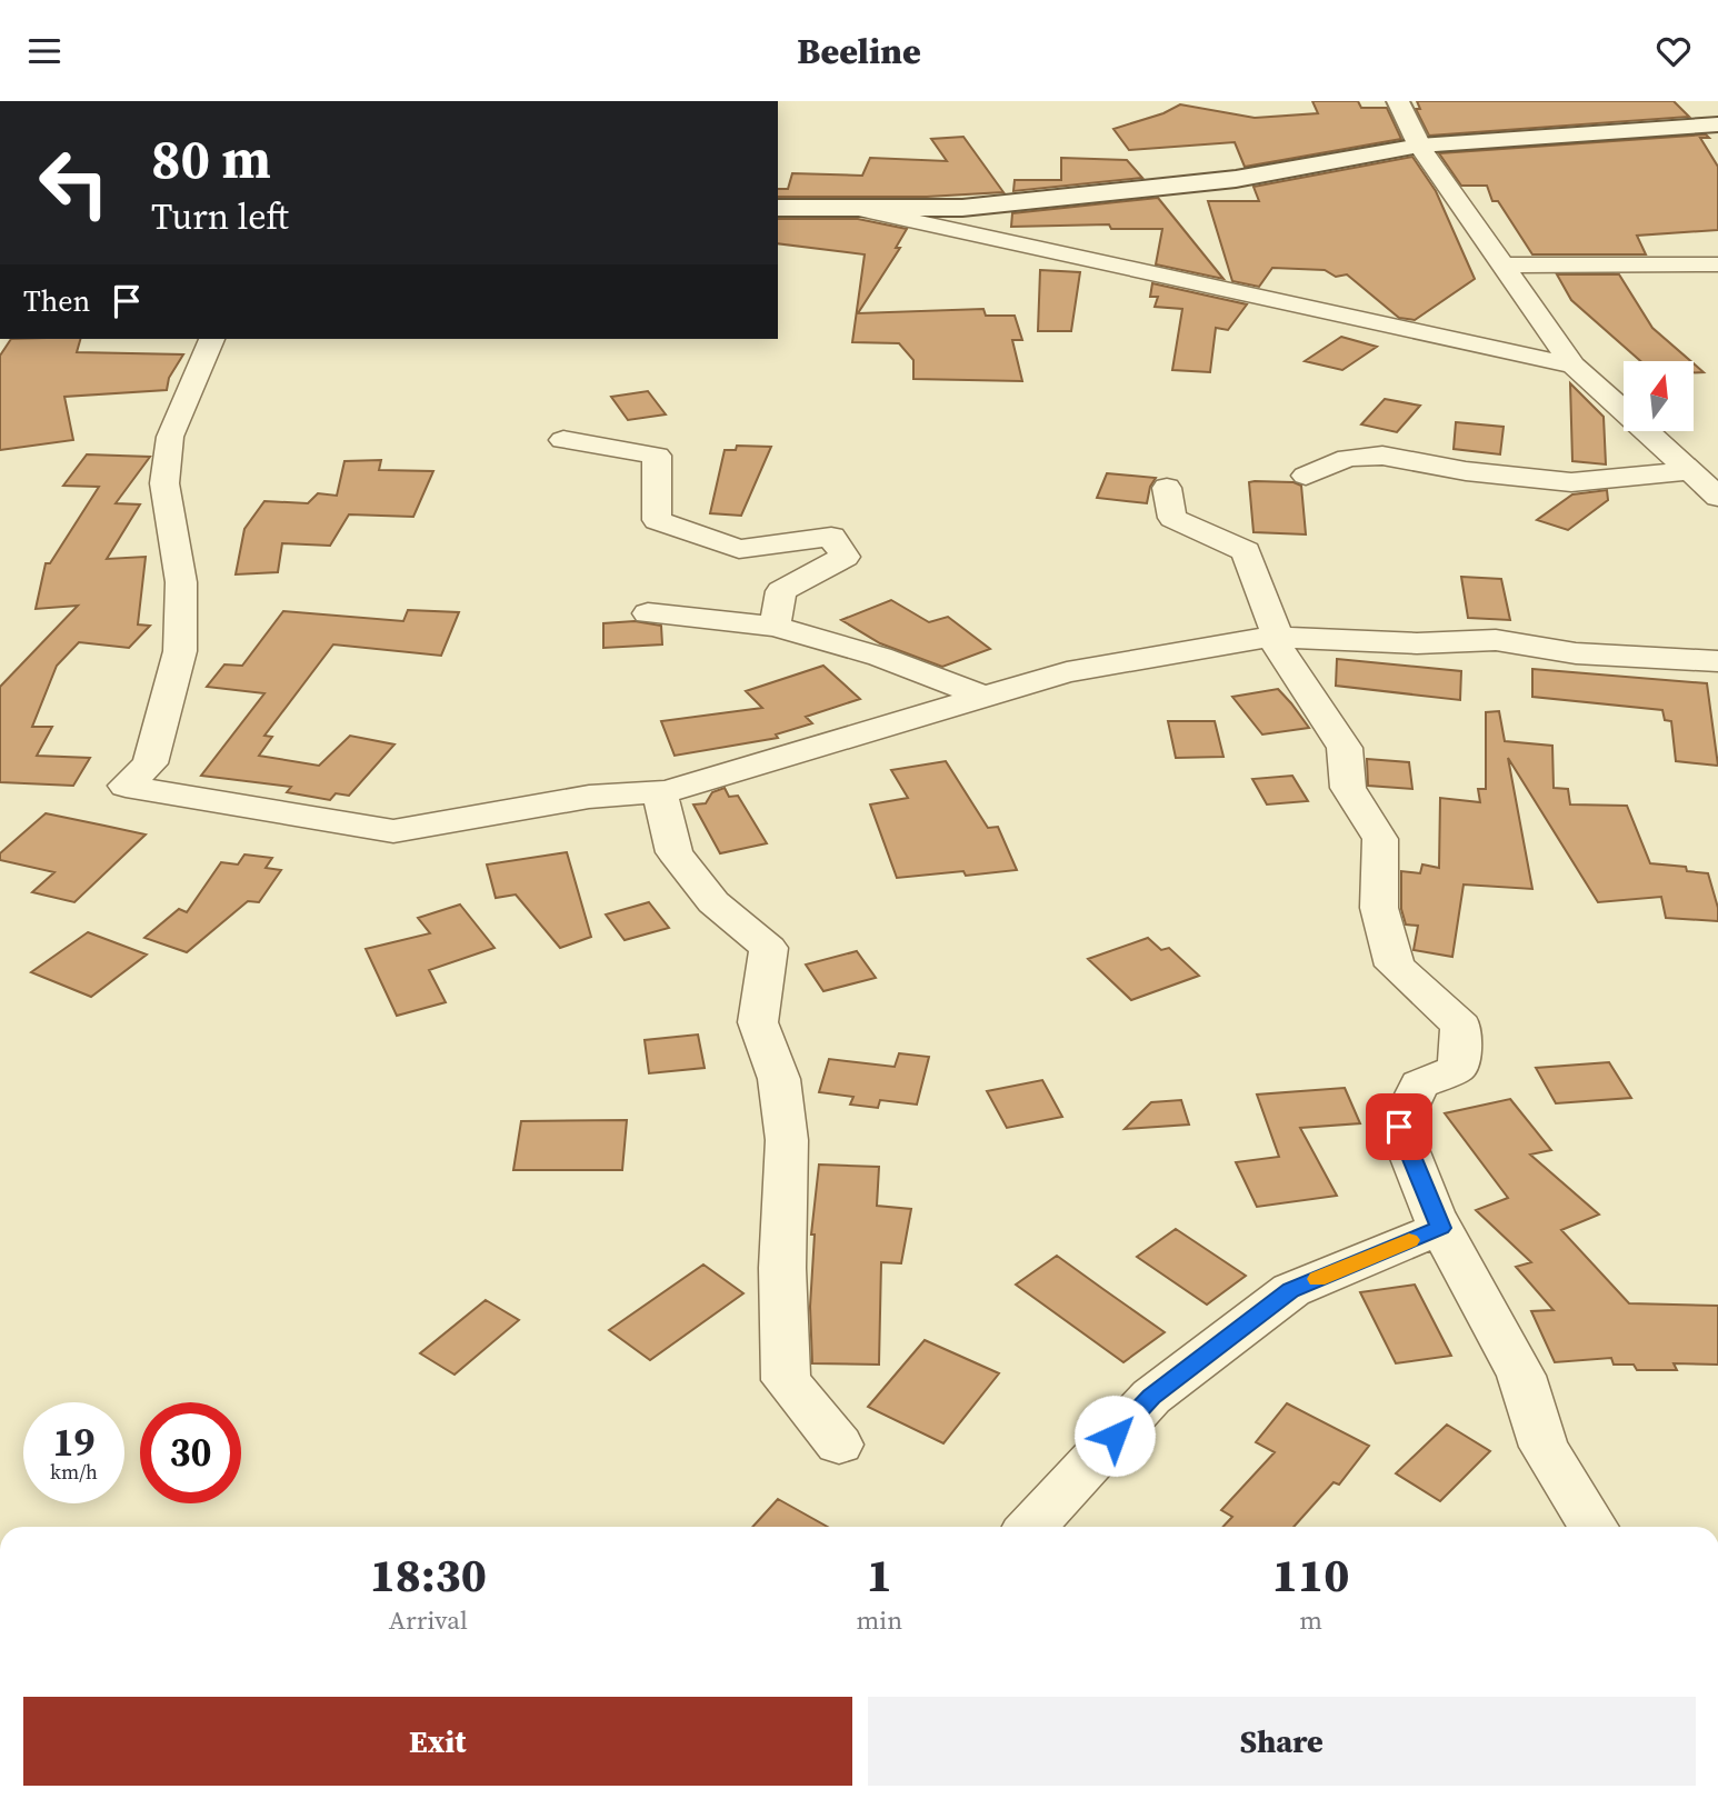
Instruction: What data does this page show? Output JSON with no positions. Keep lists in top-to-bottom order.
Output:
{
  "north": "top",
  "page": {
    "header": "Beeline",
    "turn": ["80 m", "Turn left"],
    "then": "Then",
    "speed": "19 km/h",
    "limit": "30",
    "eta": [
      "18:30",
      "Arrival",
      "1",
      "min",
      "110",
      "m"
    ],
    "buttons": ["Exit", "Share"]
  }
}
